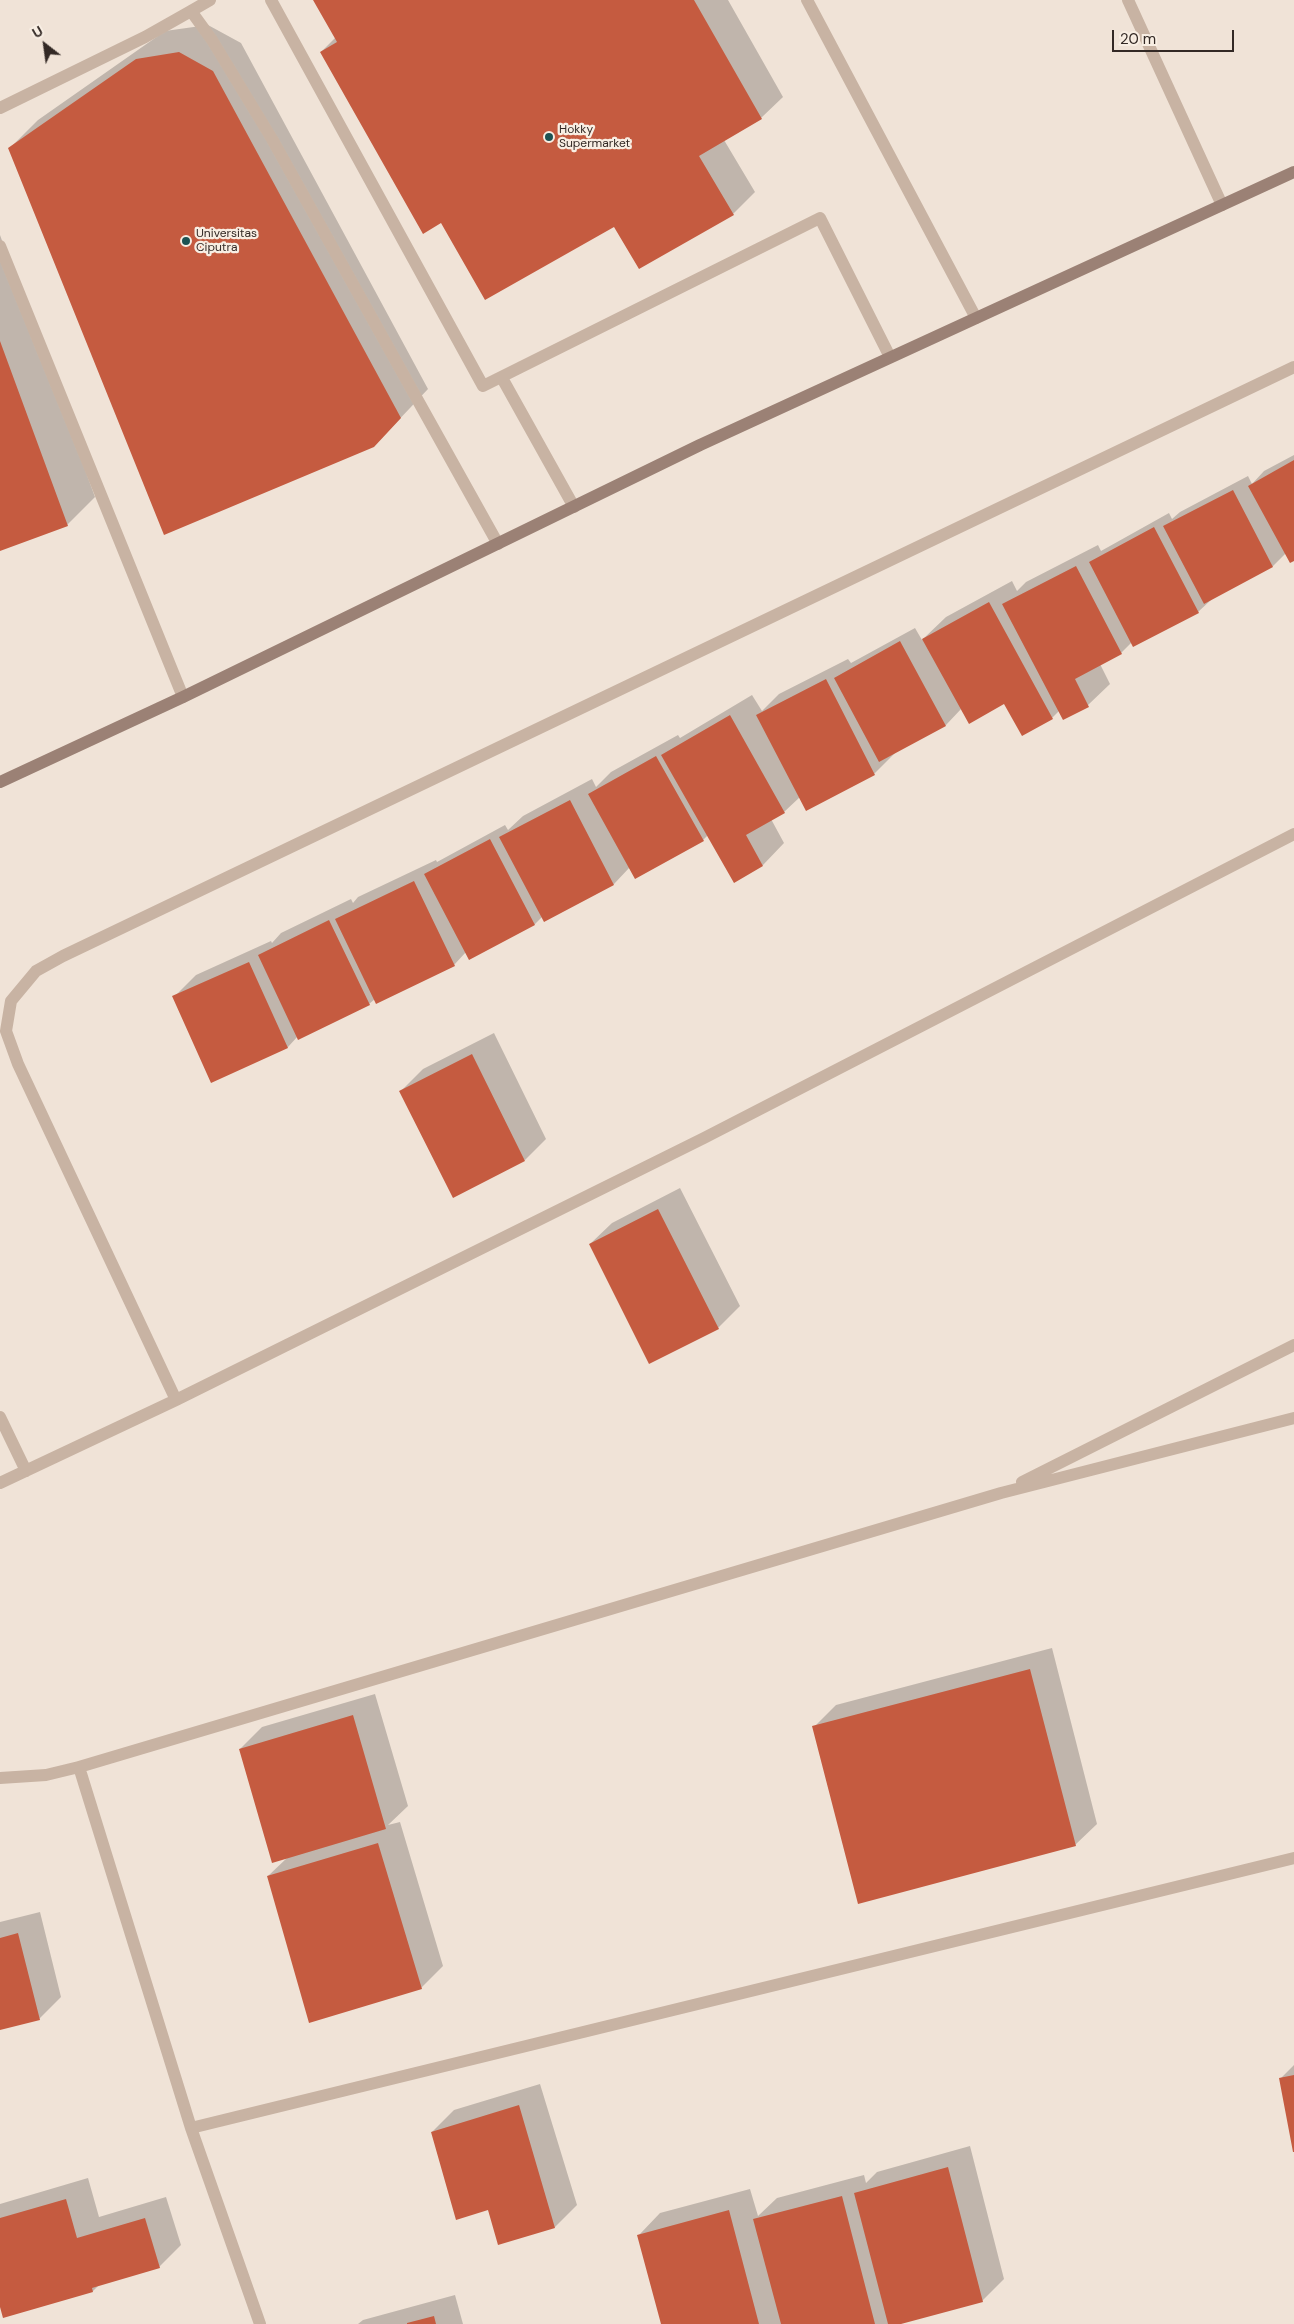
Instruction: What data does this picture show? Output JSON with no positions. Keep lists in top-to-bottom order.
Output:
{
  "places": ["Hokky Supermarket", "Universitas Ciputra"],
  "scale_bar": "20 m",
  "north": "top left"
}
